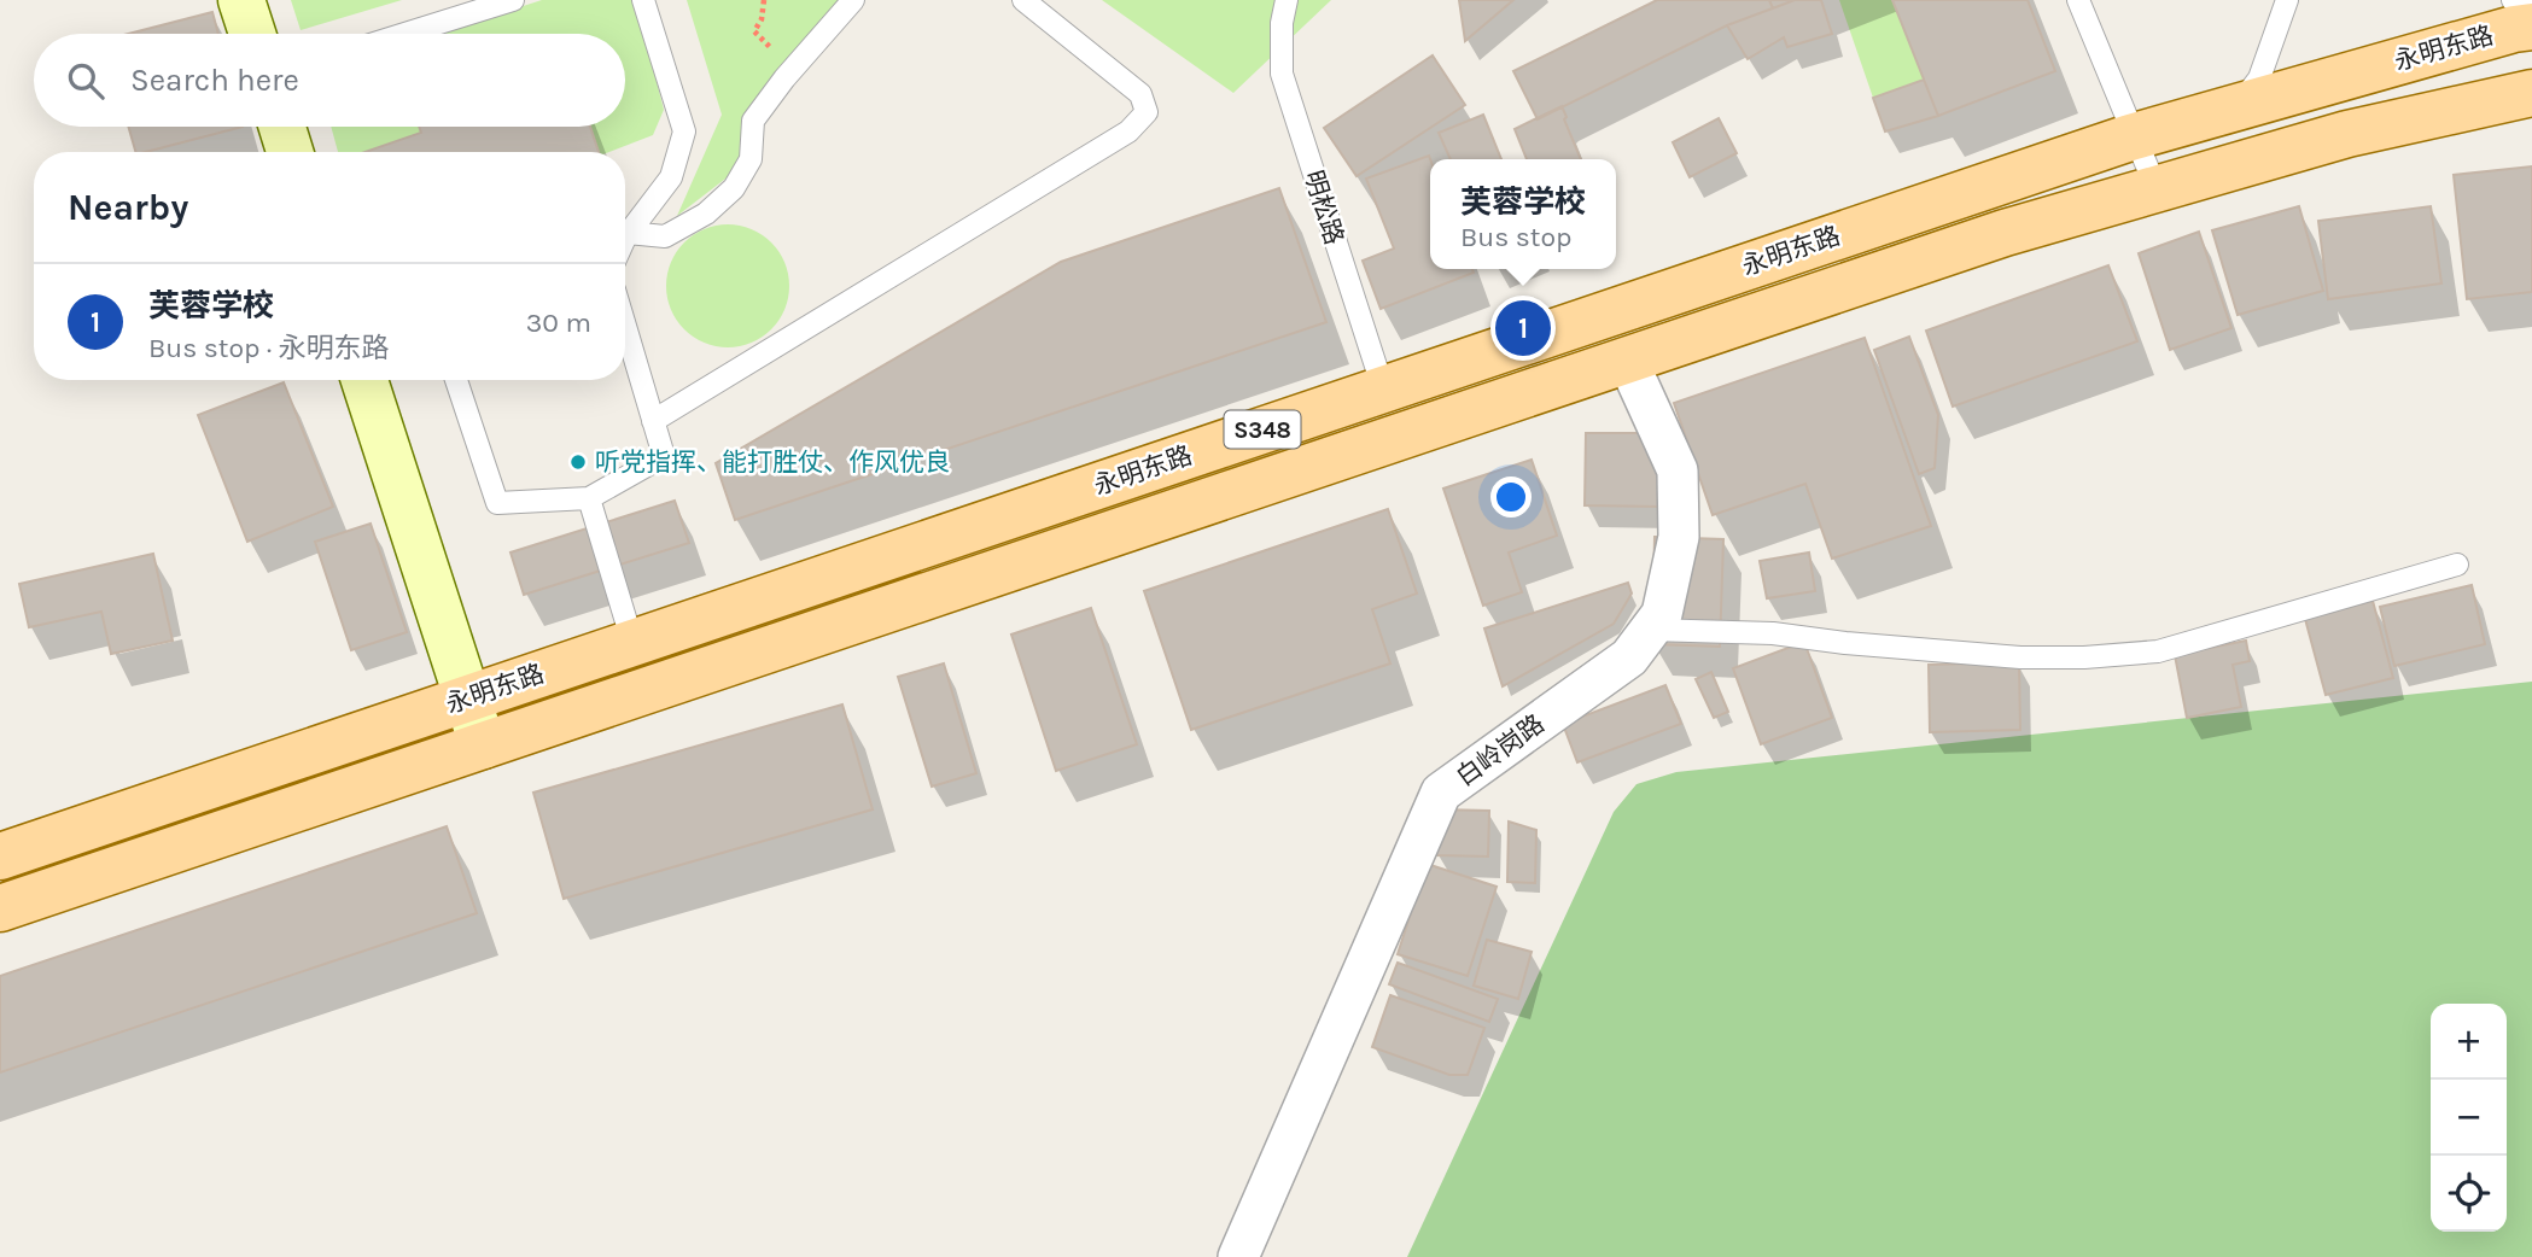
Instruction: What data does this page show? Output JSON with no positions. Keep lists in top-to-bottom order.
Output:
{
  "streets": {
    "main road": ["永明东路", "S348"],
    "street": ["白岭岗路"],
    "lane": ["明松路"]
  },
  "crossings": [
    ["永明东路", "明松路"],
    ["永明东路", "白岭岗路"]
  ],
  "places": ["听党指挥、能打胜仗、作风优良"],
  "page": {
    "search": "Search here",
    "heading": "Nearby",
    "popup": ["芙蓉学校", "Bus stop"],
    "list": [
      {
        "mark": "1",
        "name": "芙蓉学校",
        "note": "Bus stop · 永明东路",
        "value": "30 m"
      }
    ],
    "pins": "1",
    "map_buttons": ["+", "−"]
  }
}
